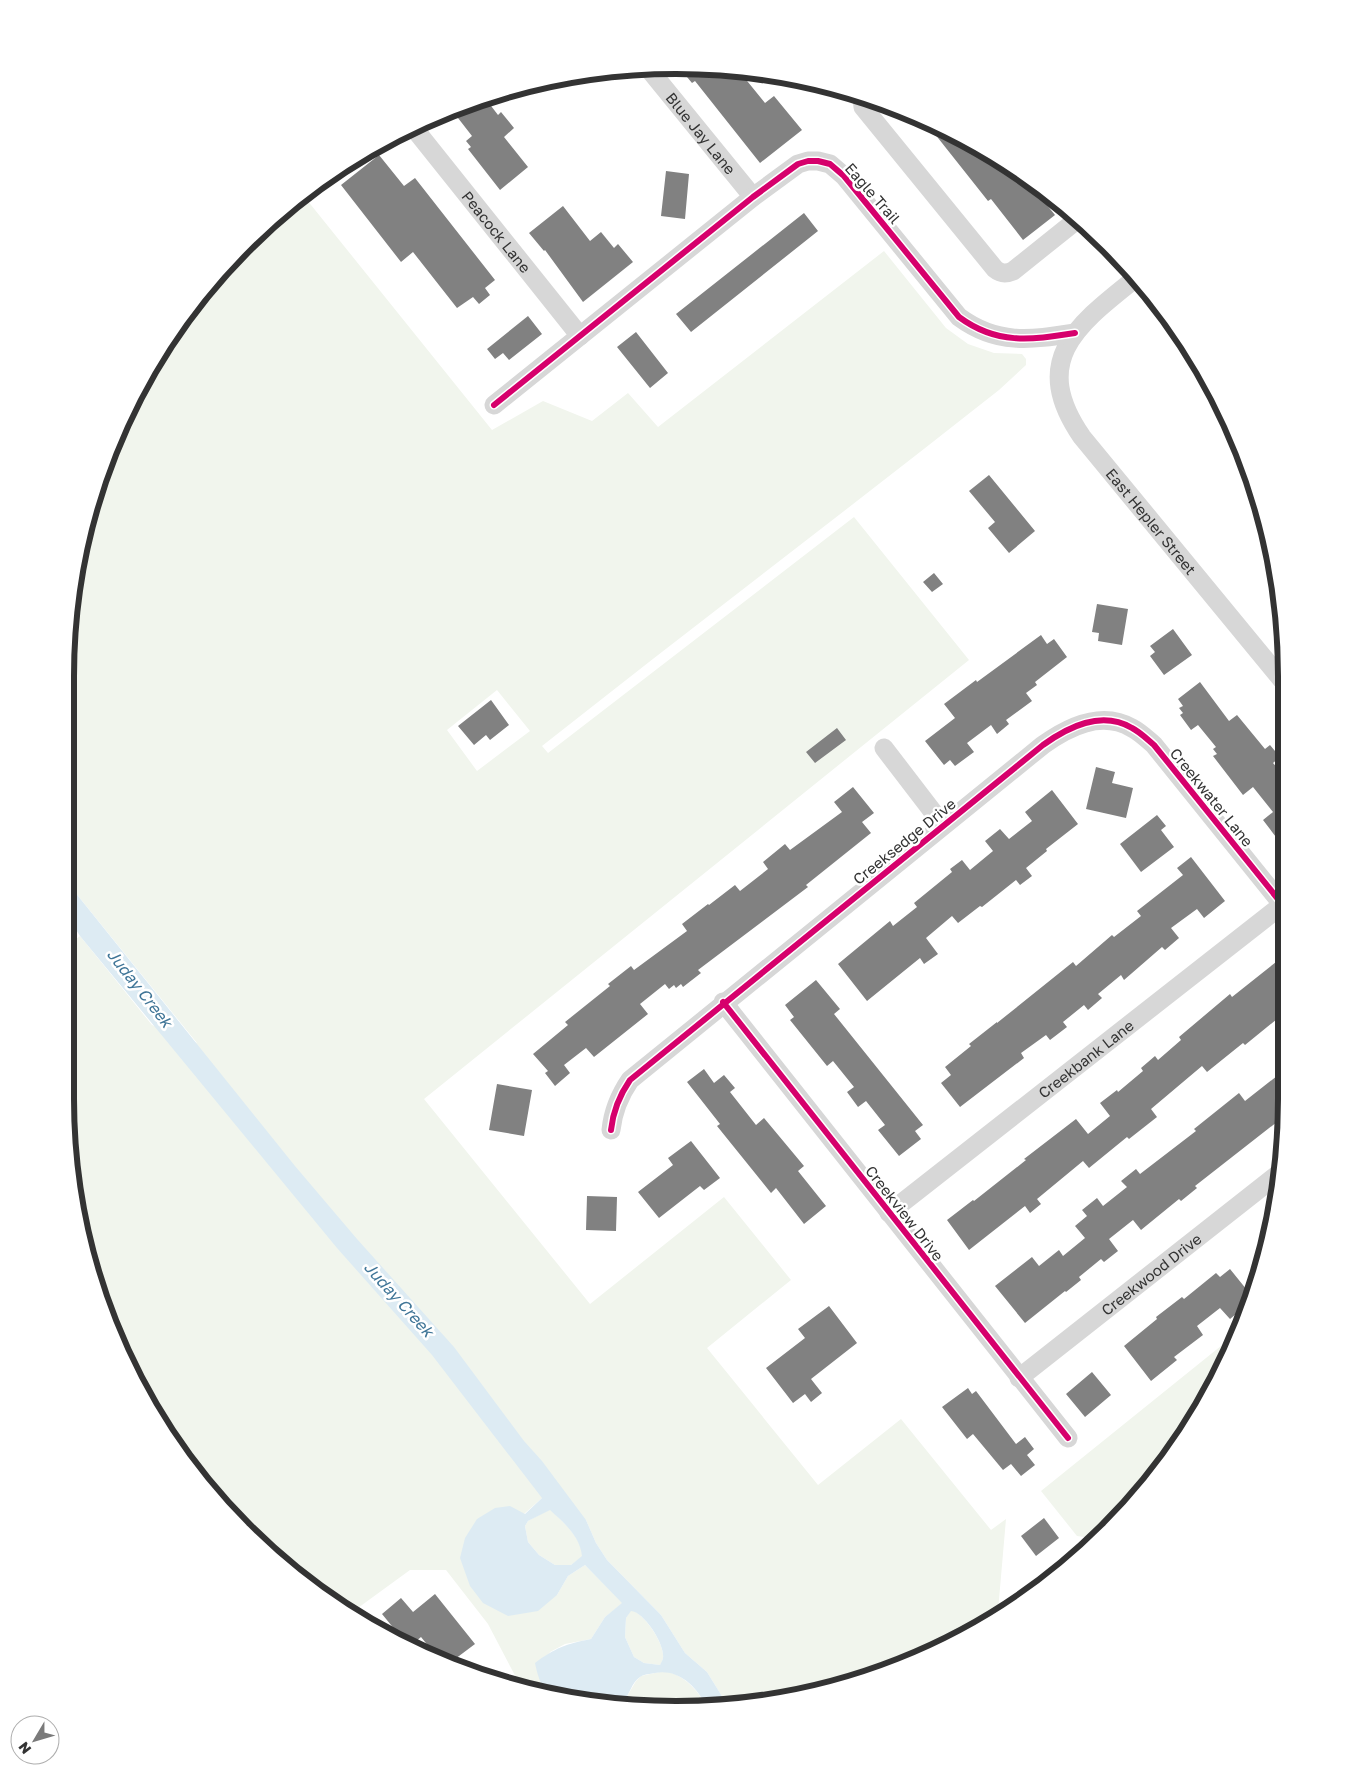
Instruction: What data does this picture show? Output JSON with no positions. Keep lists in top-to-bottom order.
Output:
{
  "streets": {
    "street": [
      "Blue Jay Lane",
      "Eagle Trail",
      "Peacock Lane",
      "East Hepler Street",
      "Creekwater Lane",
      "Creeksedge Drive",
      "Creekbank Lane",
      "Creekview Drive",
      "Creekwood Drive"
    ]
  },
  "crossings": [
    ["Blue Jay Lane", "Eagle Trail"],
    ["Eagle Trail", "Peacock Lane"],
    ["Eagle Trail", "East Hepler Street"],
    ["Creekwater Lane", "Creeksedge Drive"],
    ["Creeksedge Drive", "Creekview Drive"],
    ["Creekbank Lane", "Creekview Drive"],
    ["Creekview Drive", "Creekwood Drive"]
  ],
  "water": ["Juday Creek"],
  "north": "bottom left"
}
